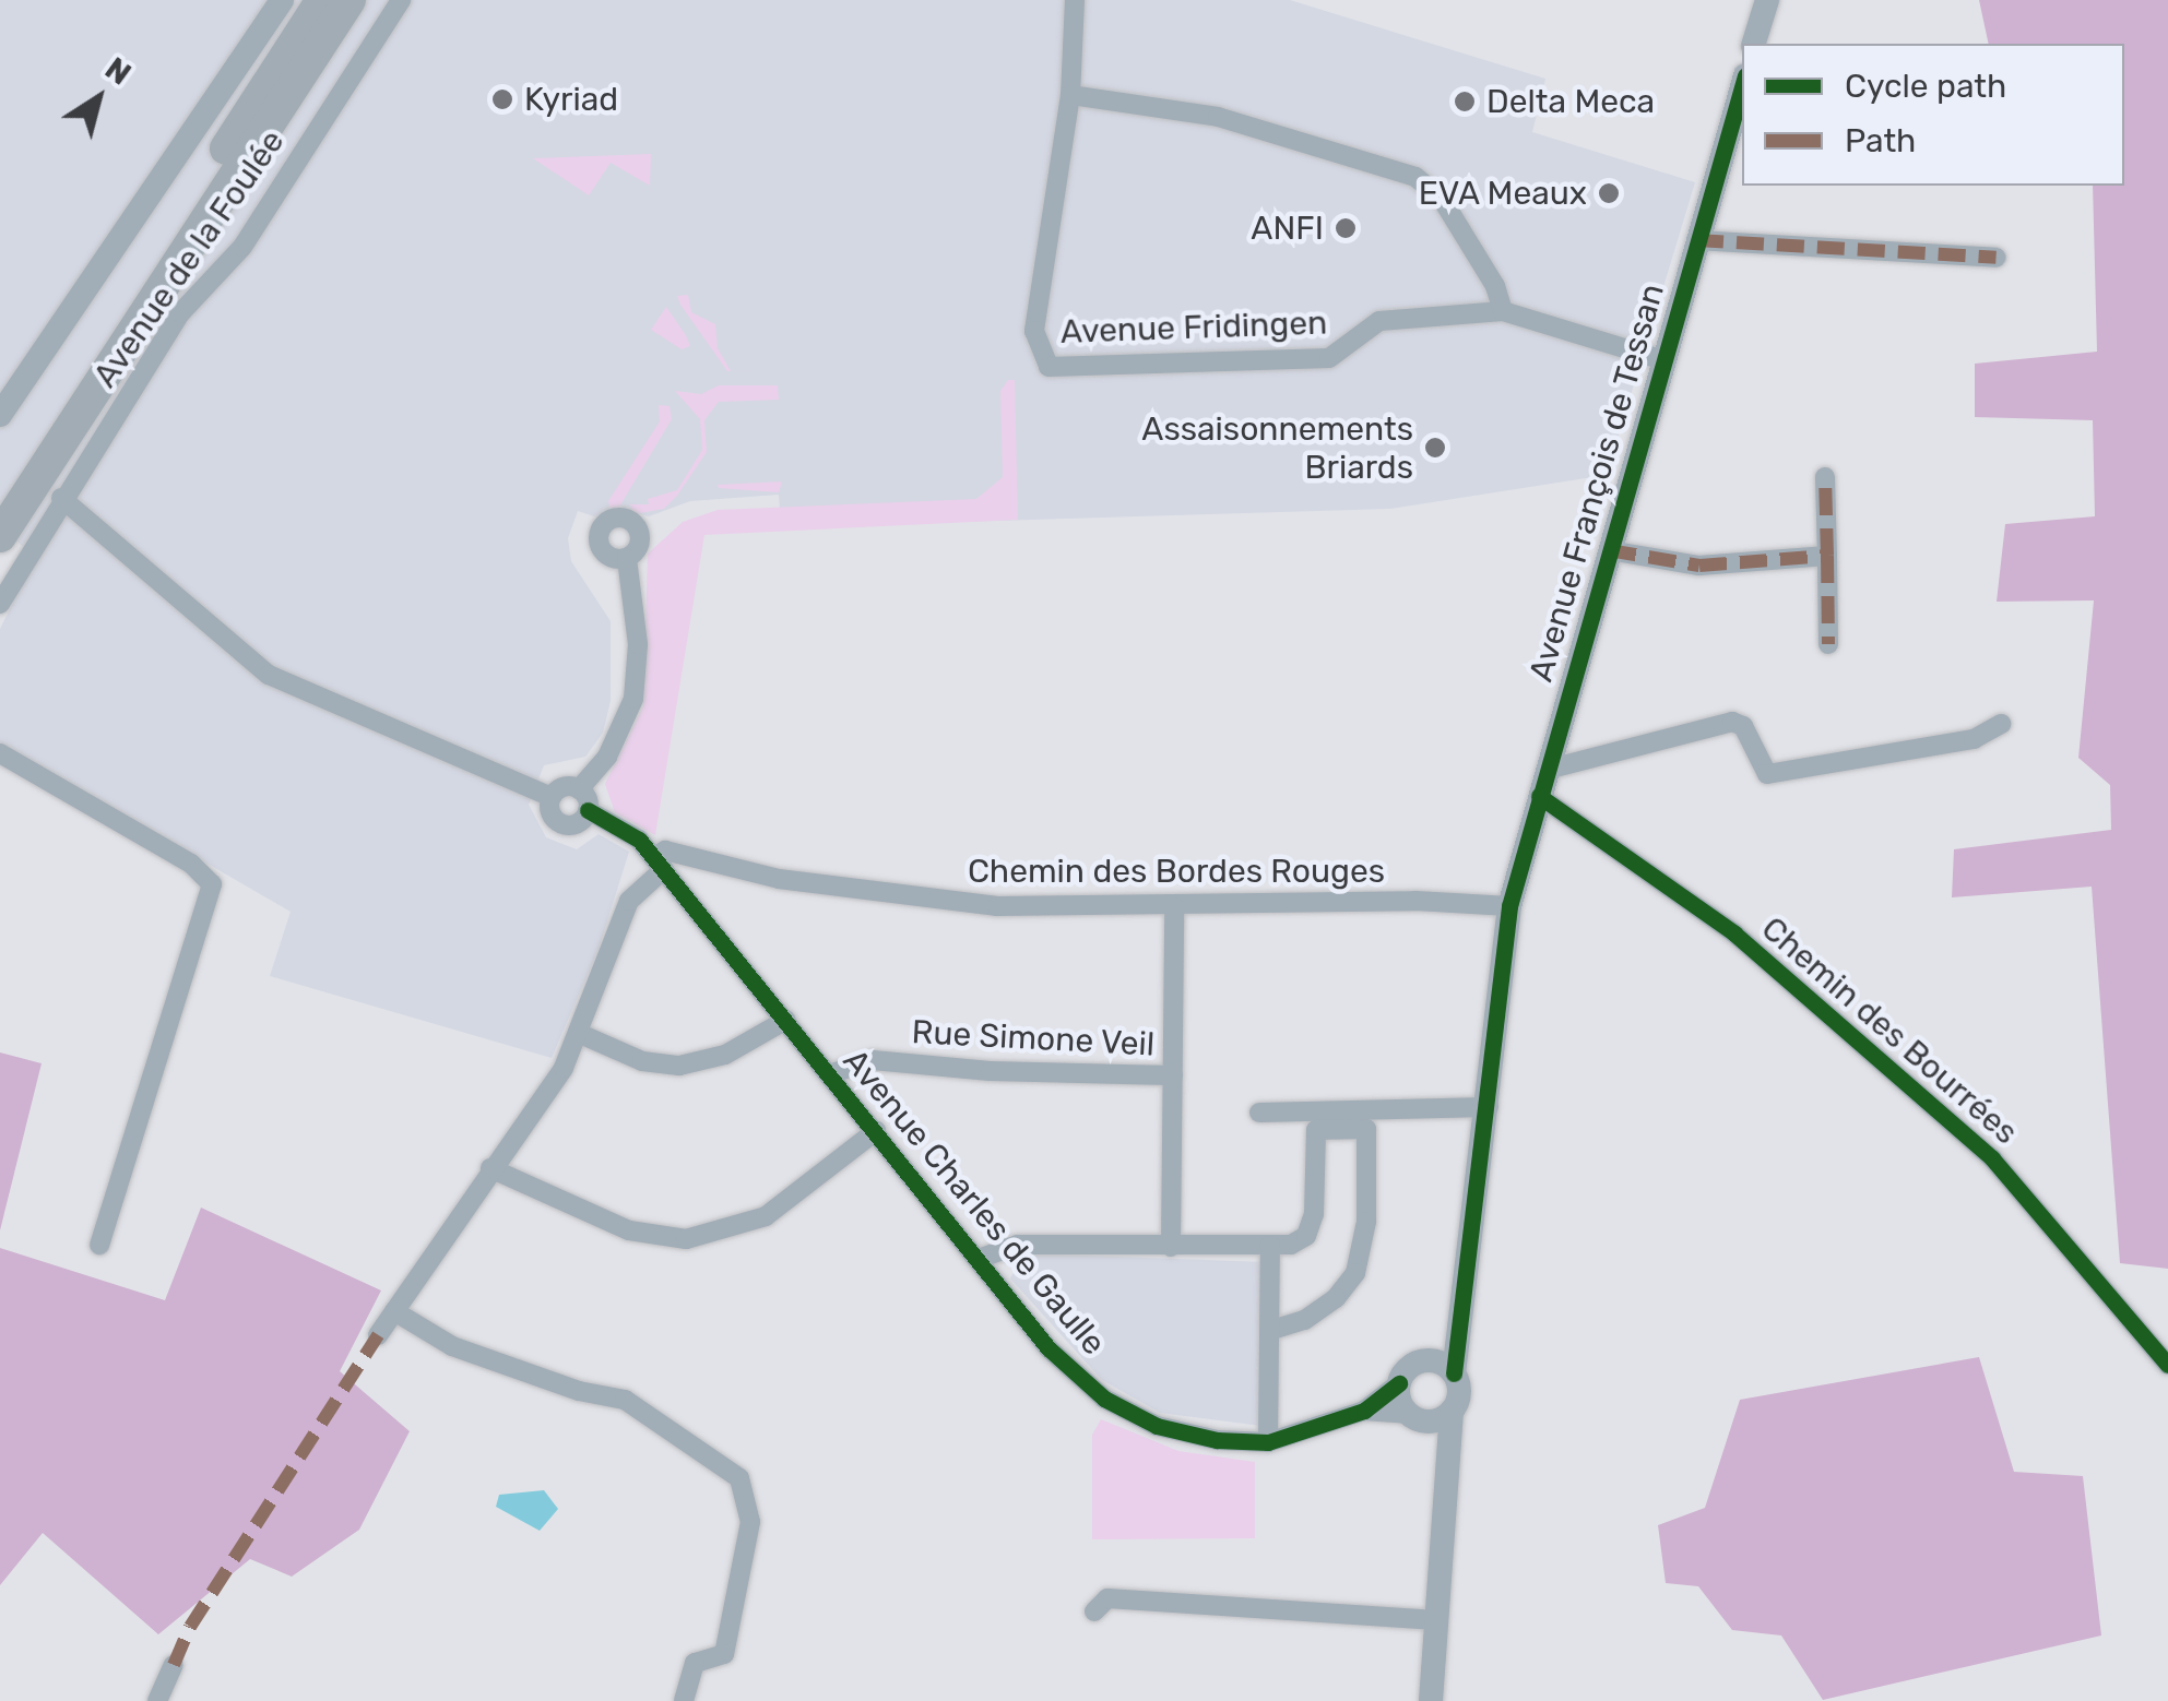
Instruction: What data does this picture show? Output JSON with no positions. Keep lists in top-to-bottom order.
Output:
{
  "streets": {
    "street": [
      "Avenue de la Foulée",
      "Avenue Fridingen",
      "Avenue François de Tessan",
      "Chemin des Bordes Rouges",
      "Chemin des Bourrées",
      "Rue Simone Veil",
      "Avenue Charles de Gaulle"
    ]
  },
  "crossings": [
    ["Avenue François de Tessan", "Chemin des Bordes Rouges"],
    ["Avenue François de Tessan", "Chemin des Bourrées"],
    ["Avenue François de Tessan", "Avenue Charles de Gaulle"],
    ["Chemin des Bordes Rouges", "Avenue Charles de Gaulle"],
    ["Rue Simone Veil", "Avenue Charles de Gaulle"]
  ],
  "places": [
    "Kyriad",
    "Delta Meca",
    "EVA Meaux",
    "ANFI",
    "Assaisonnements Briards"
  ],
  "legend": ["Cycle path", "Path"],
  "north": "top right"
}
